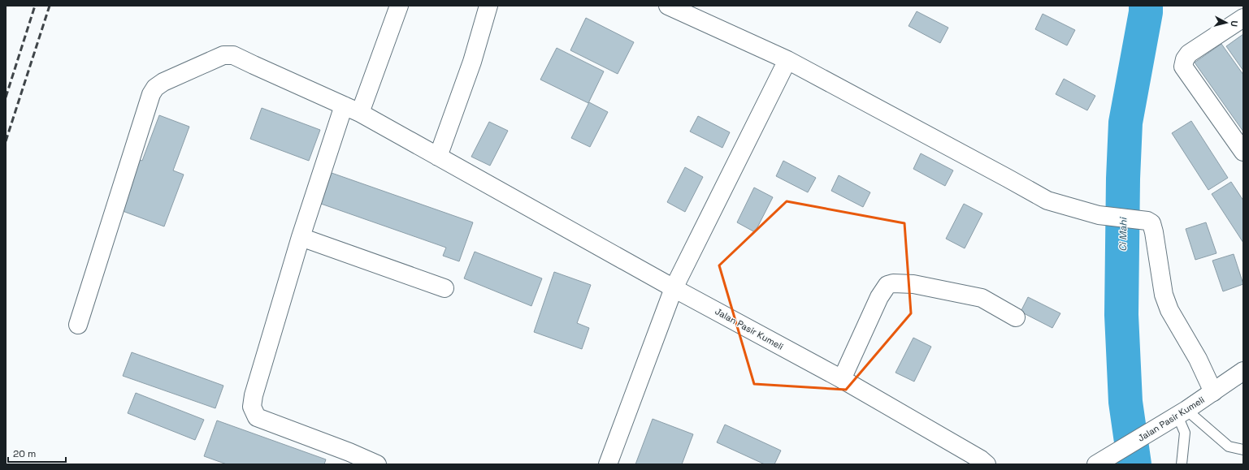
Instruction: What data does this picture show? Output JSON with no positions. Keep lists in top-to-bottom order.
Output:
{
  "streets": {
    "street": ["Jalan Pasir Kumeli"]
  },
  "water": ["Ci Mahi"],
  "scale_bar": "20 m",
  "north": "right"
}
